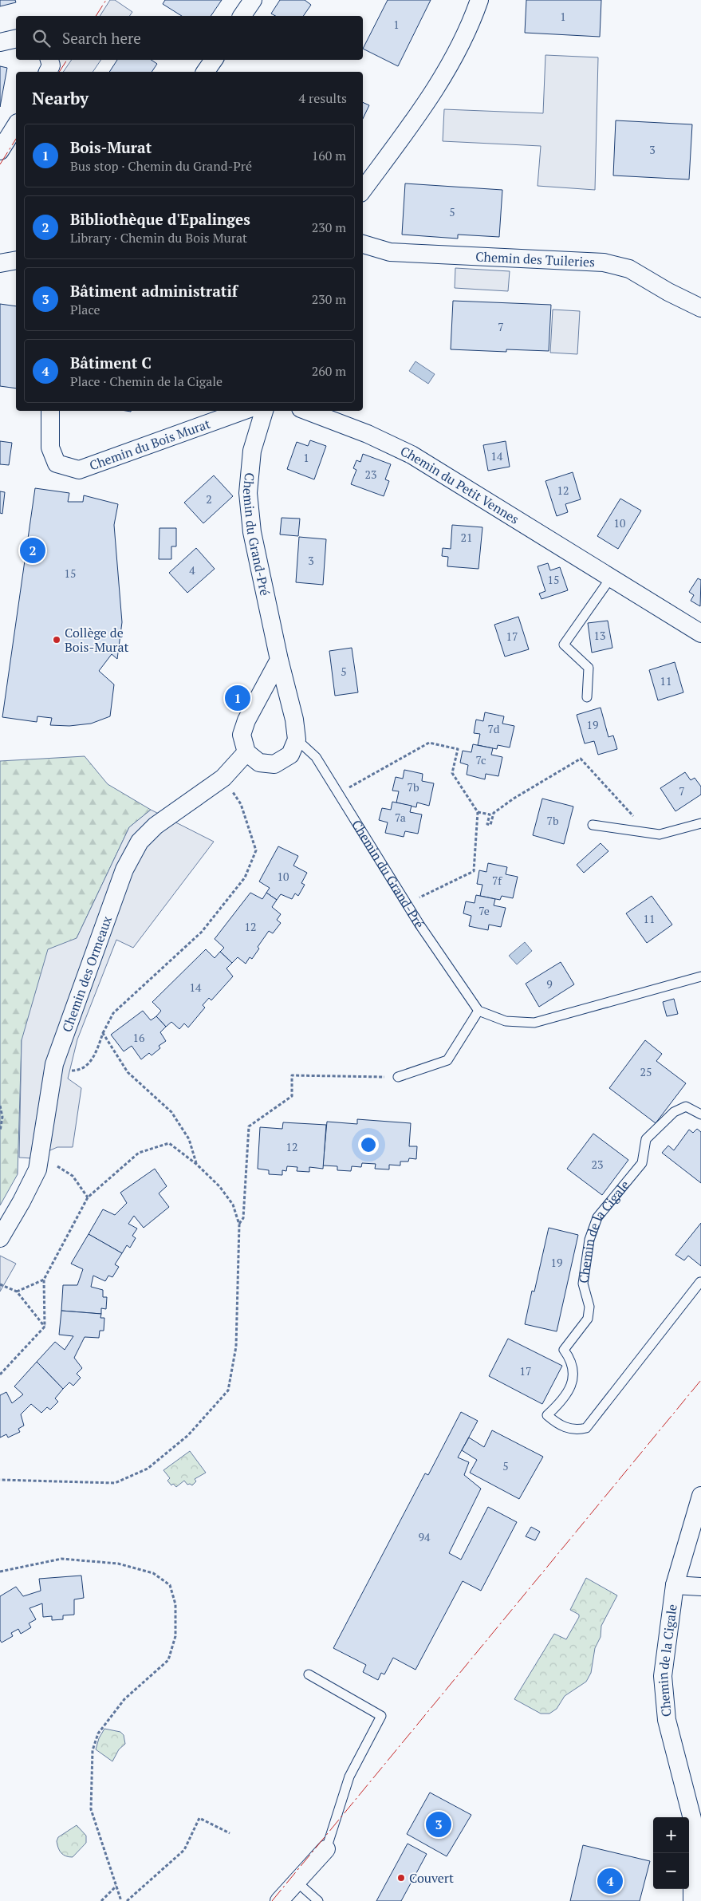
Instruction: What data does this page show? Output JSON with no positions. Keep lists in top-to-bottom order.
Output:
{
  "streets": {
    "street": [
      "Chemin des Tuileries",
      "Chemin du Bois Murat",
      "Chemin du Petit Vennes",
      "Chemin du Grand-Pré",
      "Chemin des Ormeaux",
      "Chemin de la Cigale"
    ]
  },
  "places": ["Collège de Bois-Murat", "Couvert"],
  "house_numbers": [
    "1",
    "1",
    "3",
    "5",
    "7",
    "14",
    "1",
    "23",
    "12",
    "2",
    "10",
    "21",
    "3",
    "4",
    "15",
    "15",
    "13",
    "17",
    "5",
    "11",
    "19",
    "7d",
    "7c",
    "7b",
    "7",
    "7a",
    "7b",
    "10",
    "7f",
    "7e",
    "11",
    "12",
    "9",
    "14",
    "16",
    "25",
    "12",
    "23",
    "19",
    "17",
    "5",
    "94"
  ],
  "page": {
    "search": "Search here",
    "heading": ["Nearby", "4 results"],
    "list": [
      {
        "mark": "1",
        "name": "Bois-Murat",
        "note": "Bus stop · Chemin du Grand-Pré",
        "value": "160 m"
      },
      {
        "mark": "2",
        "name": "Bibliothèque d'Epalinges",
        "note": "Library · Chemin du Bois Murat",
        "value": "230 m"
      },
      {
        "mark": "3",
        "name": "Bâtiment administratif",
        "note": "Place",
        "value": "230 m"
      },
      {
        "mark": "4",
        "name": "Bâtiment C",
        "note": "Place · Chemin de la Cigale",
        "value": "260 m"
      }
    ],
    "pins": [
      "2",
      "1",
      "3",
      "4"
    ],
    "map_buttons": ["+", "−"]
  }
}
